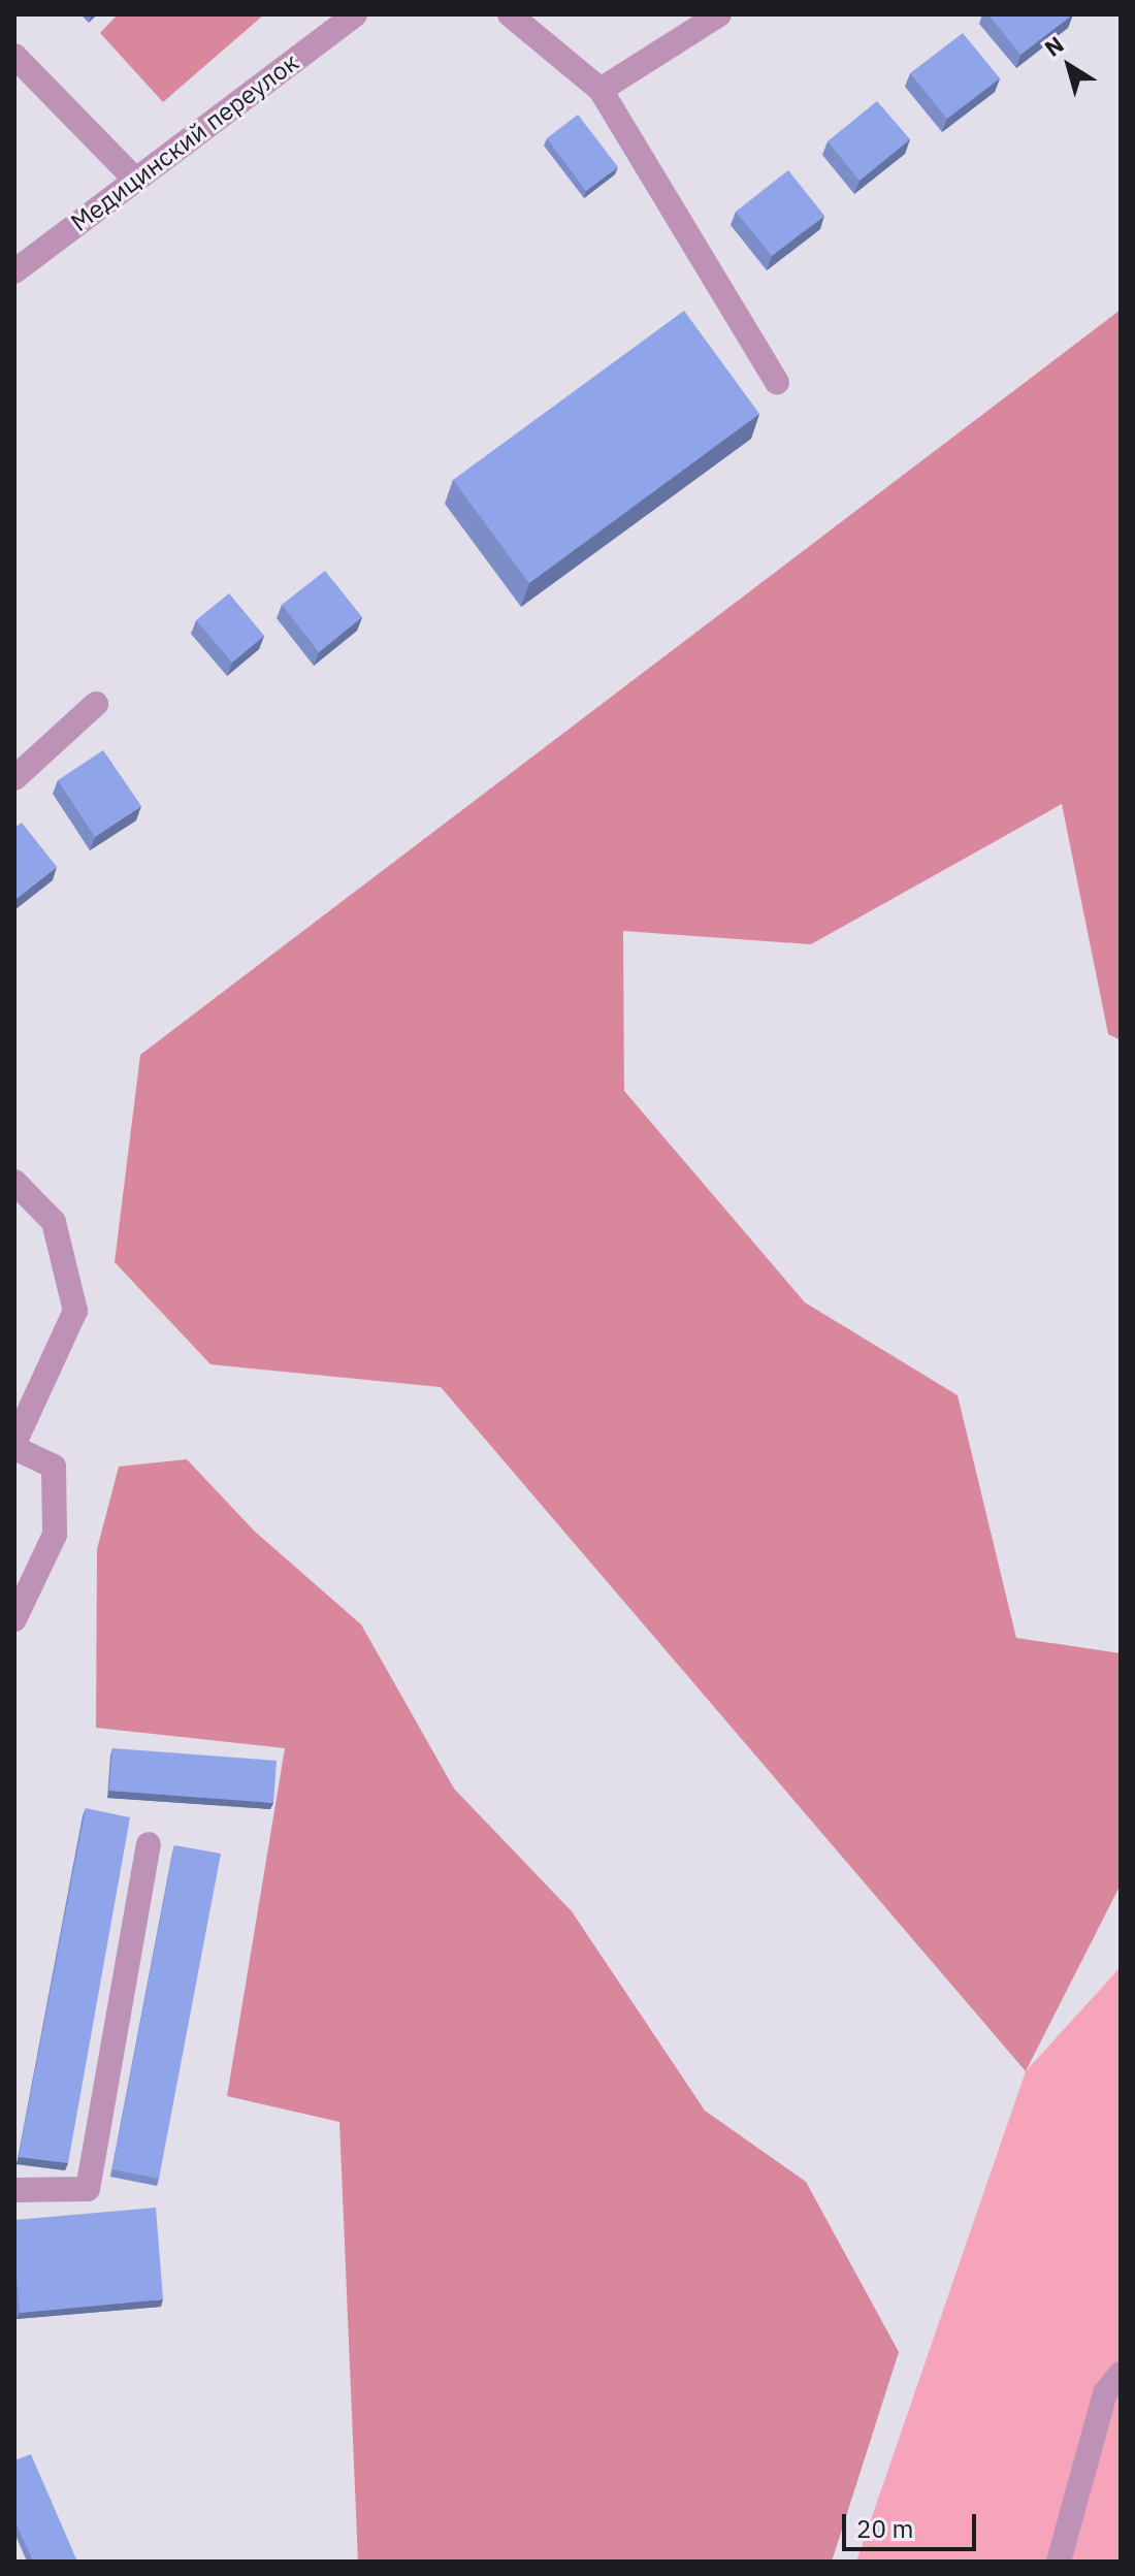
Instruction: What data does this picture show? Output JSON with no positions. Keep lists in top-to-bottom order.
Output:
{
  "streets": {
    "street": ["Медицинский переулок"]
  },
  "scale_bar": "20 m",
  "north": "top left"
}
